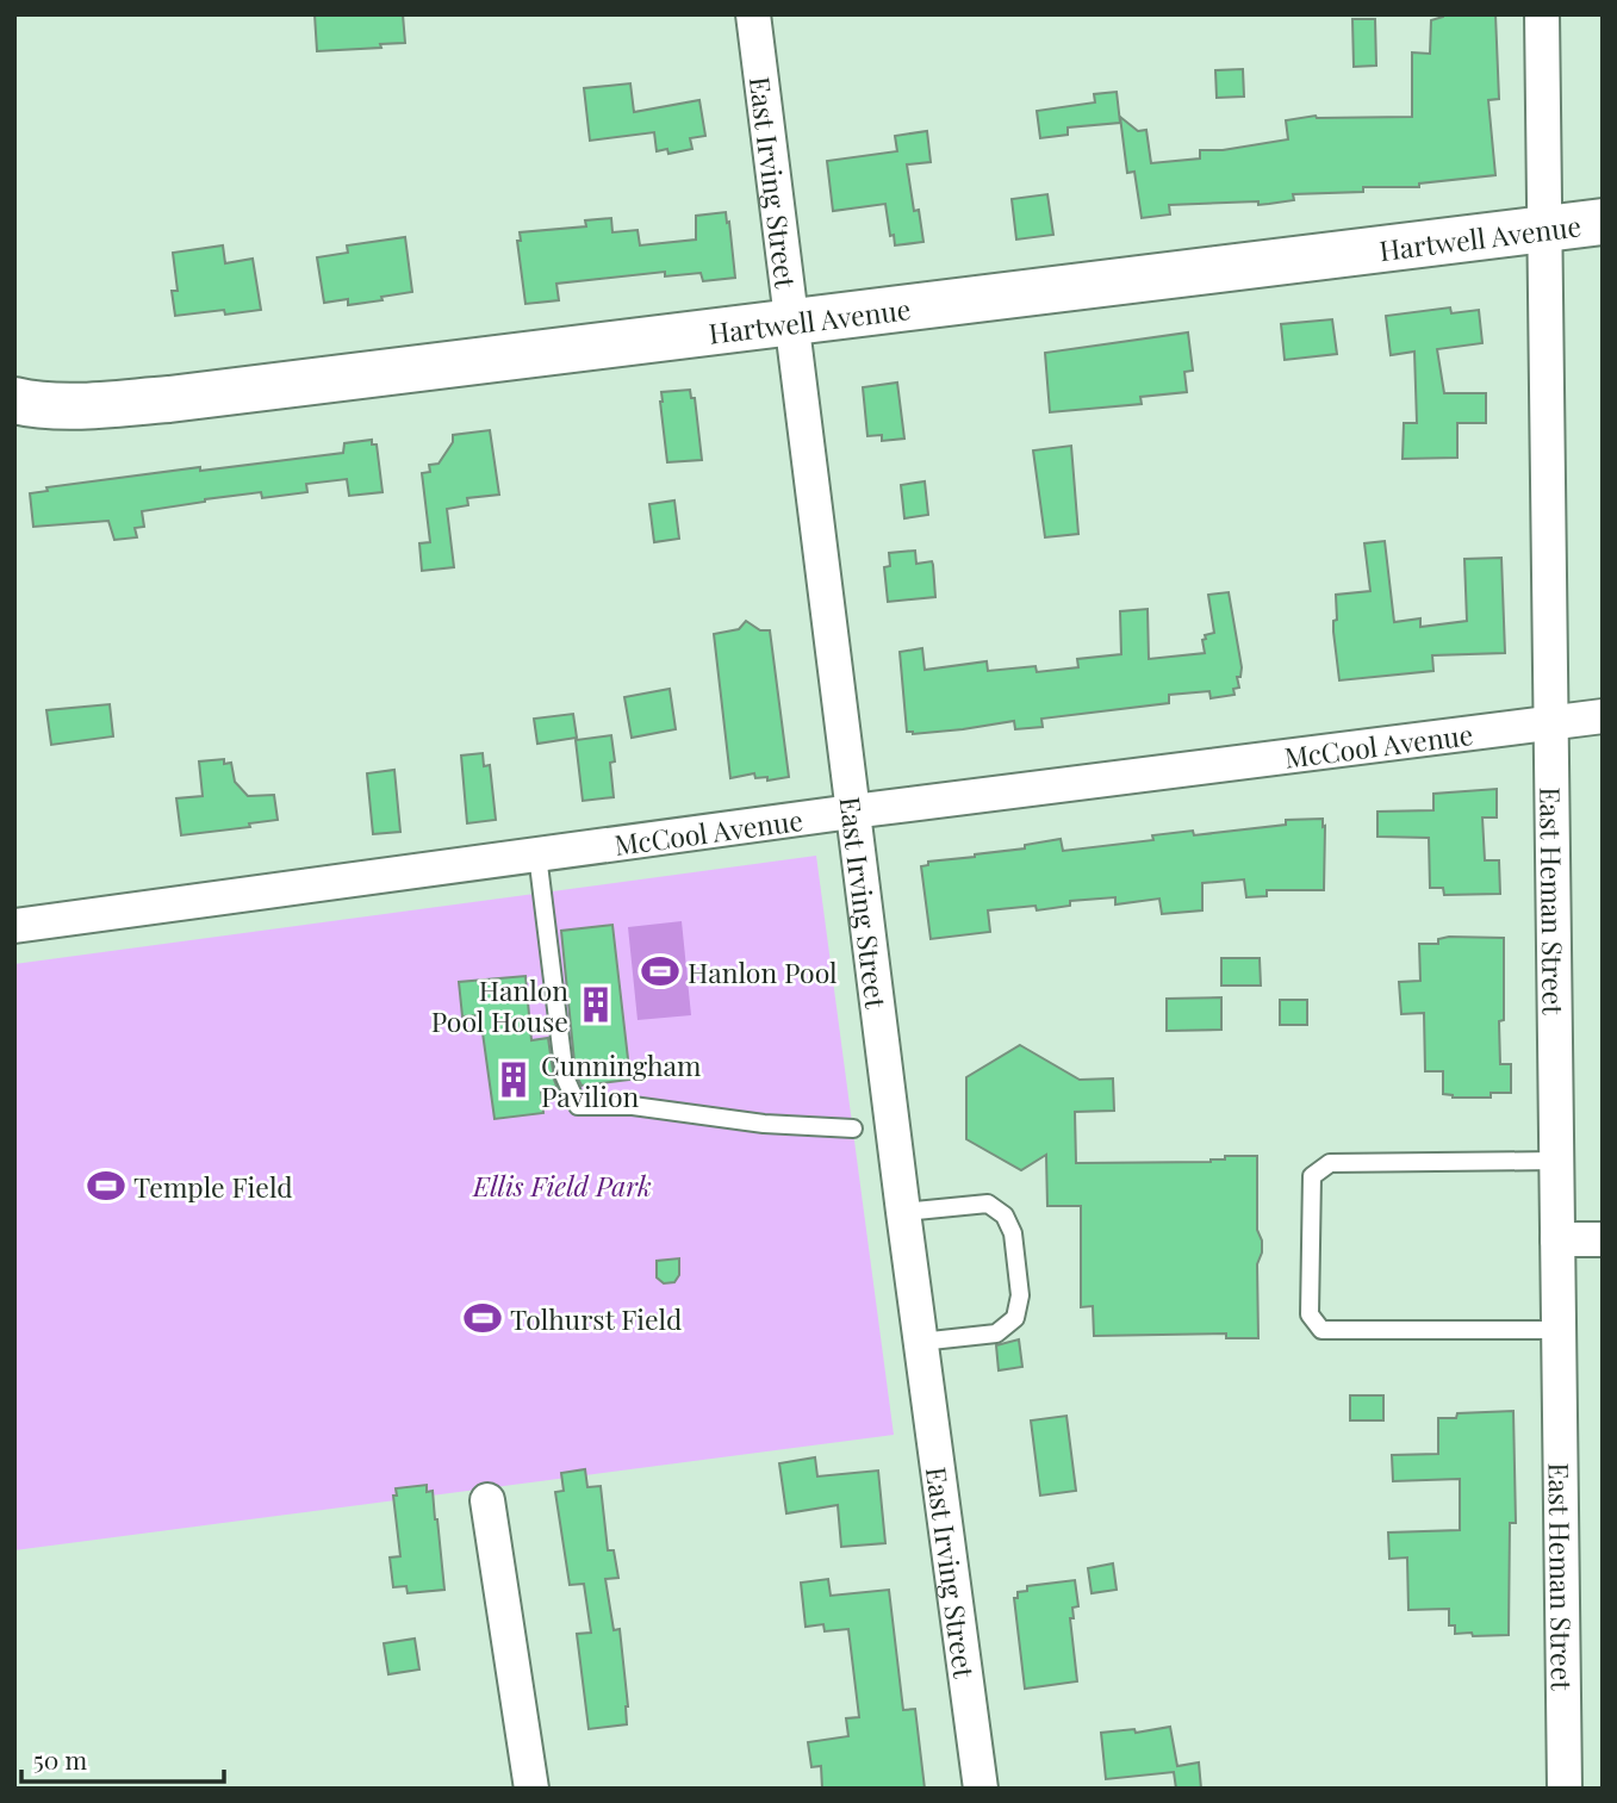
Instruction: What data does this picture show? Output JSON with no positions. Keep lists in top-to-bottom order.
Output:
{
  "streets": {
    "street": [
      "East Irving Street",
      "Hartwell Avenue",
      "McCool Avenue",
      "East Heman Street"
    ]
  },
  "crossings": [
    ["East Irving Street", "Hartwell Avenue"],
    ["East Irving Street", "McCool Avenue"],
    ["Hartwell Avenue", "East Heman Street"],
    ["McCool Avenue", "East Heman Street"]
  ],
  "parks": ["Ellis Field Park"],
  "places": {
    "sports": ["Hanlon Pool", "Temple Field", "Tolhurst Field"],
    "building": ["Hanlon Pool House", "Cunningham Pavilion"]
  },
  "scale_bar": "50 m"
}
